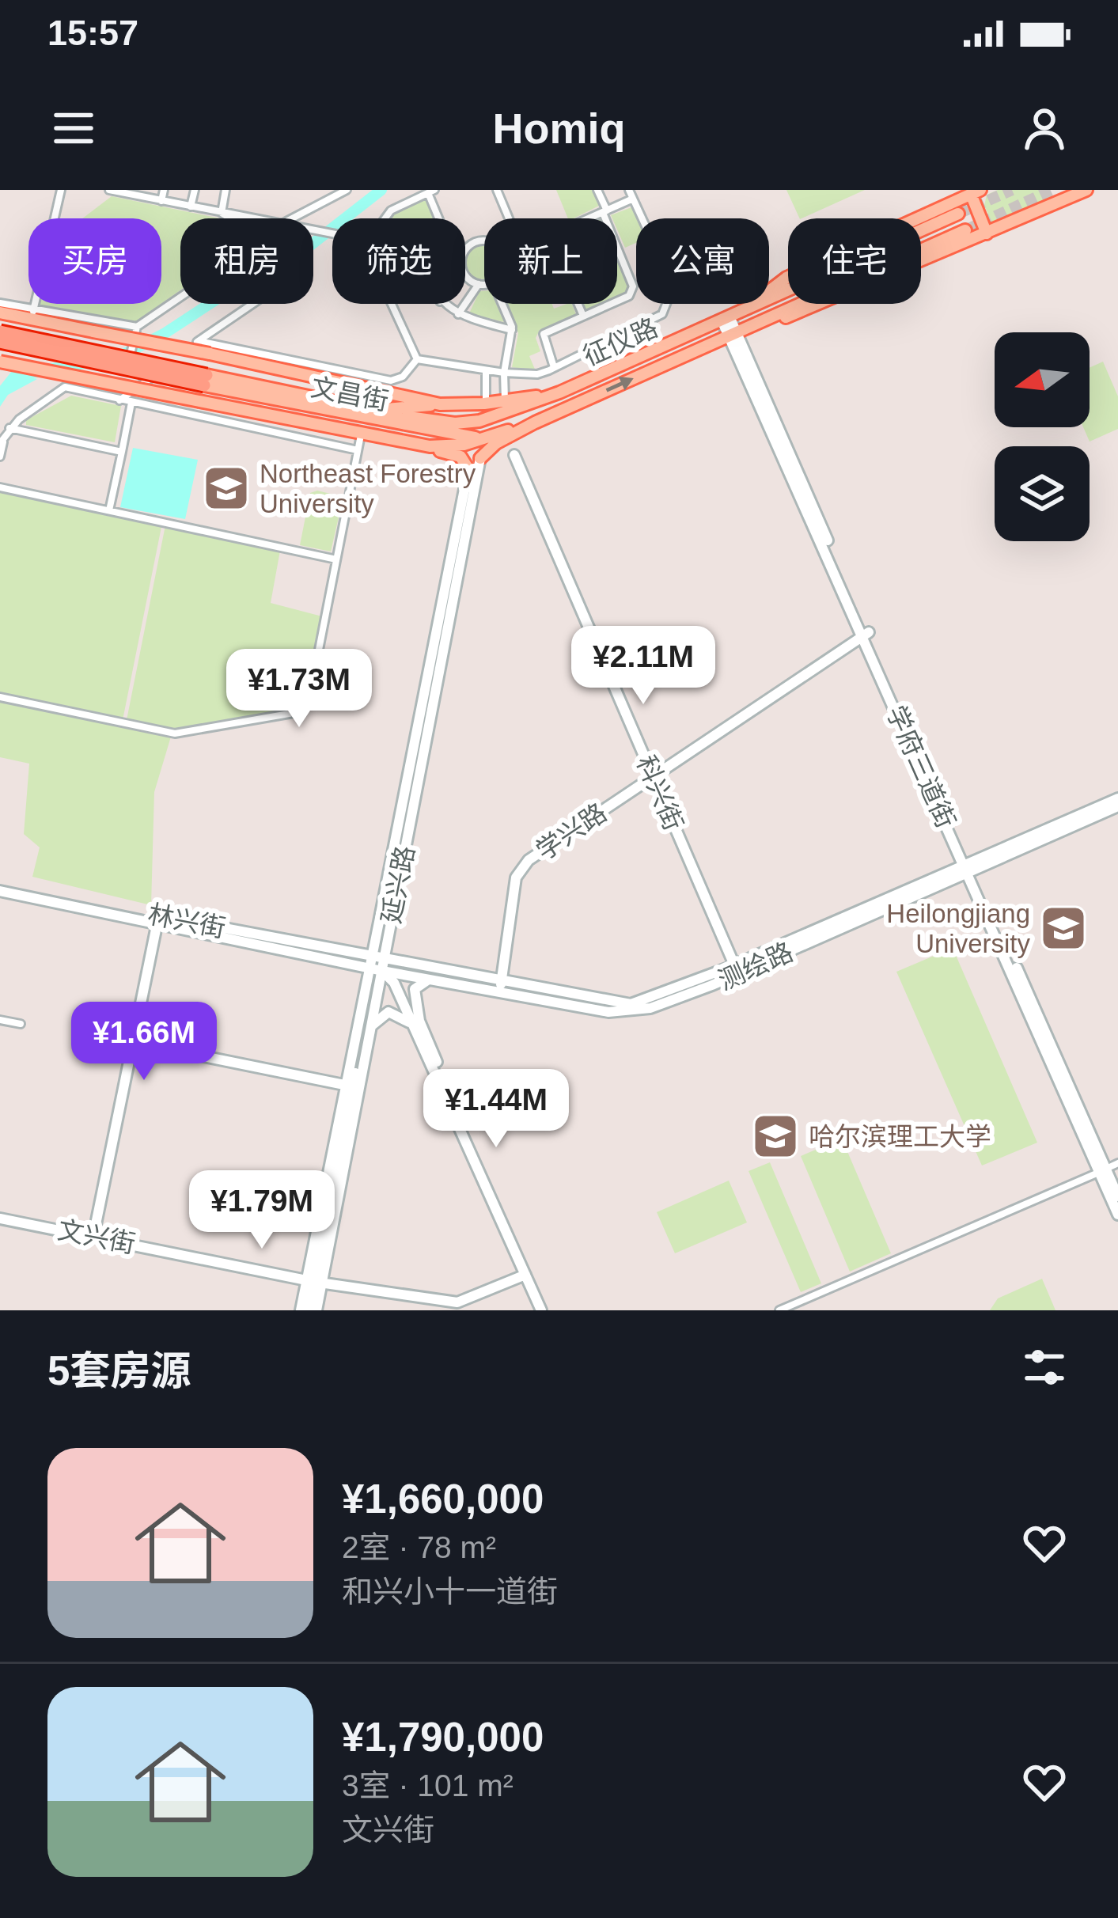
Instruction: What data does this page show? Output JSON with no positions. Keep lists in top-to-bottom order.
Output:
{
  "streets": {
    "main road": [
      "征仪路",
      "文昌街",
      "学府三道街",
      "科兴街",
      "学兴路",
      "延兴路",
      "林兴街",
      "测绘路",
      "文兴街"
    ]
  },
  "crossings": [
    ["征仪路", "文昌街"],
    ["征仪路", "学府三道街"],
    ["学府三道街", "学兴路"],
    ["学府三道街", "测绘路"],
    ["科兴街", "学兴路"],
    ["科兴街", "测绘路"],
    ["学兴路", "测绘路"],
    ["延兴路", "林兴街"],
    ["延兴路", "测绘路"],
    ["延兴路", "文兴街"],
    ["林兴街", "测绘路"]
  ],
  "places": {
    "school or university": ["Northeast Forestry University", "Heilongjiang University", "哈尔滨理工大学"]
  },
  "north": "left",
  "page": {
    "status": "15:57",
    "header": "Homiq",
    "chip": [
      "买房",
      "租房",
      "筛选",
      "新上",
      "公寓",
      "住宅"
    ],
    "price": [
      "¥2.11M",
      "¥1.73M",
      "¥1.66M",
      "¥1.44M",
      "¥1.79M"
    ],
    "heading": "5套房源",
    "list": [
      {
        "name": "¥1,660,000",
        "note": "2室 · 78 m² · 和兴小十一道街"
      },
      {
        "name": "¥1,790,000",
        "note": "3室 · 101 m² · 文兴街"
      }
    ]
  }
}
